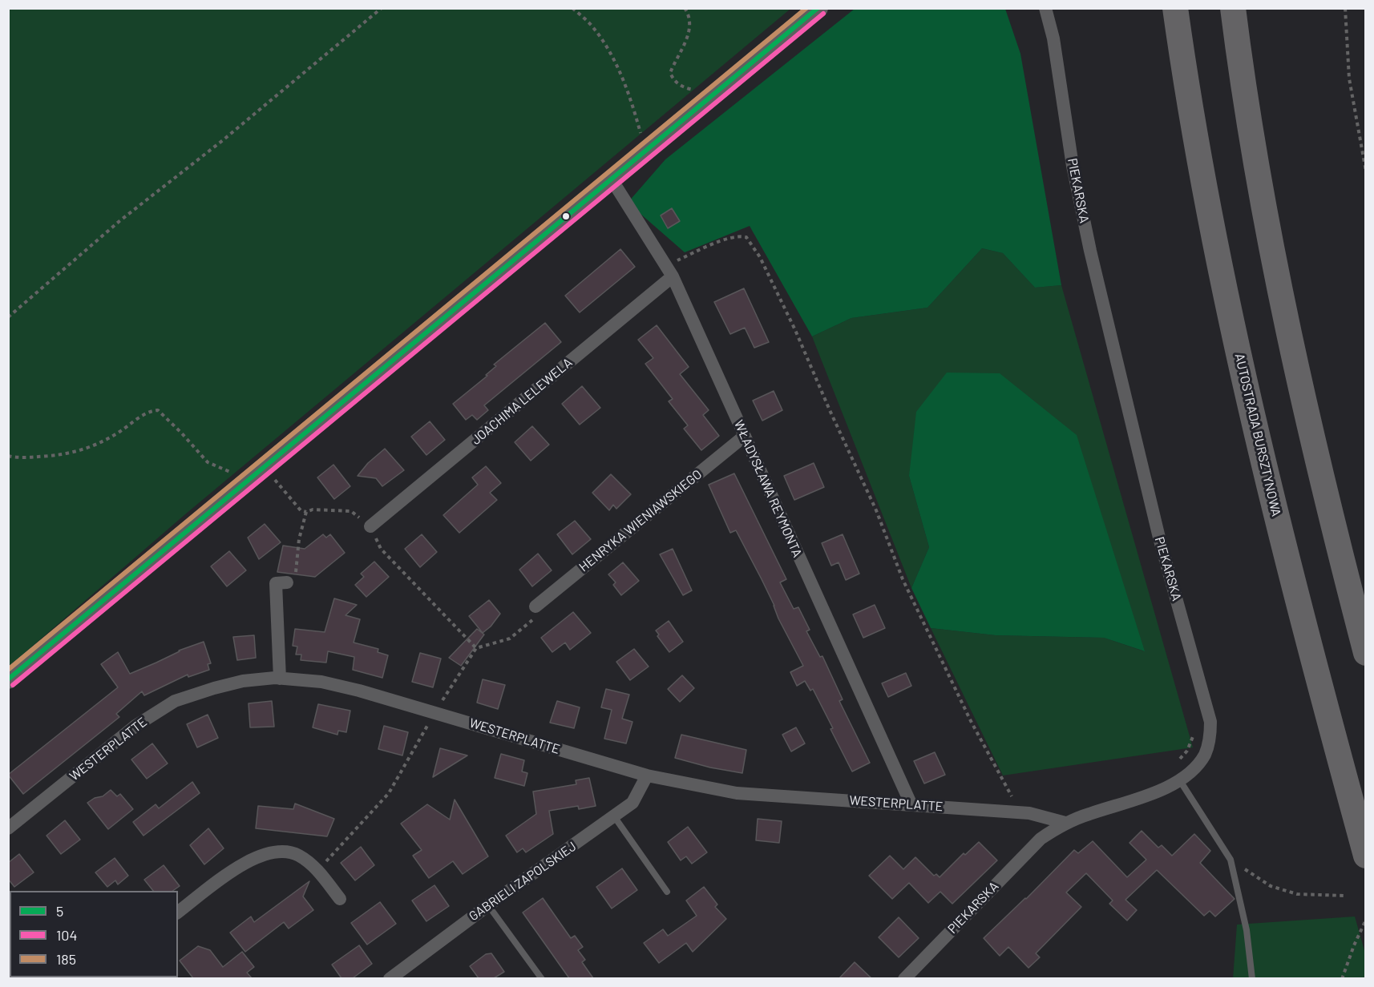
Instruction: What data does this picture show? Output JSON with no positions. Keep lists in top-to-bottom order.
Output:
{
  "streets": {
    "highway": ["AUTOSTRADA BURSZTYNOWA"],
    "street": [
      "PIEKARSKA",
      "JOACHIMA LELEWELA",
      "WŁADYSŁAWA REYMONTA",
      "HENRYKA WIENIAWSKIEGO",
      "WESTERPLATTE",
      "GABRIELI ZAPOLSKIEJ"
    ]
  },
  "crossings": [
    ["PIEKARSKA", "WESTERPLATTE"],
    ["JOACHIMA LELEWELA", "WŁADYSŁAWA REYMONTA"],
    ["WŁADYSŁAWA REYMONTA", "HENRYKA WIENIAWSKIEGO"],
    ["WŁADYSŁAWA REYMONTA", "WESTERPLATTE"],
    ["WESTERPLATTE", "GABRIELI ZAPOLSKIEJ"]
  ],
  "lines": ["transit line 5", "transit line 185", "transit line 104"],
  "legend": ["5", "104", "185"]
}
